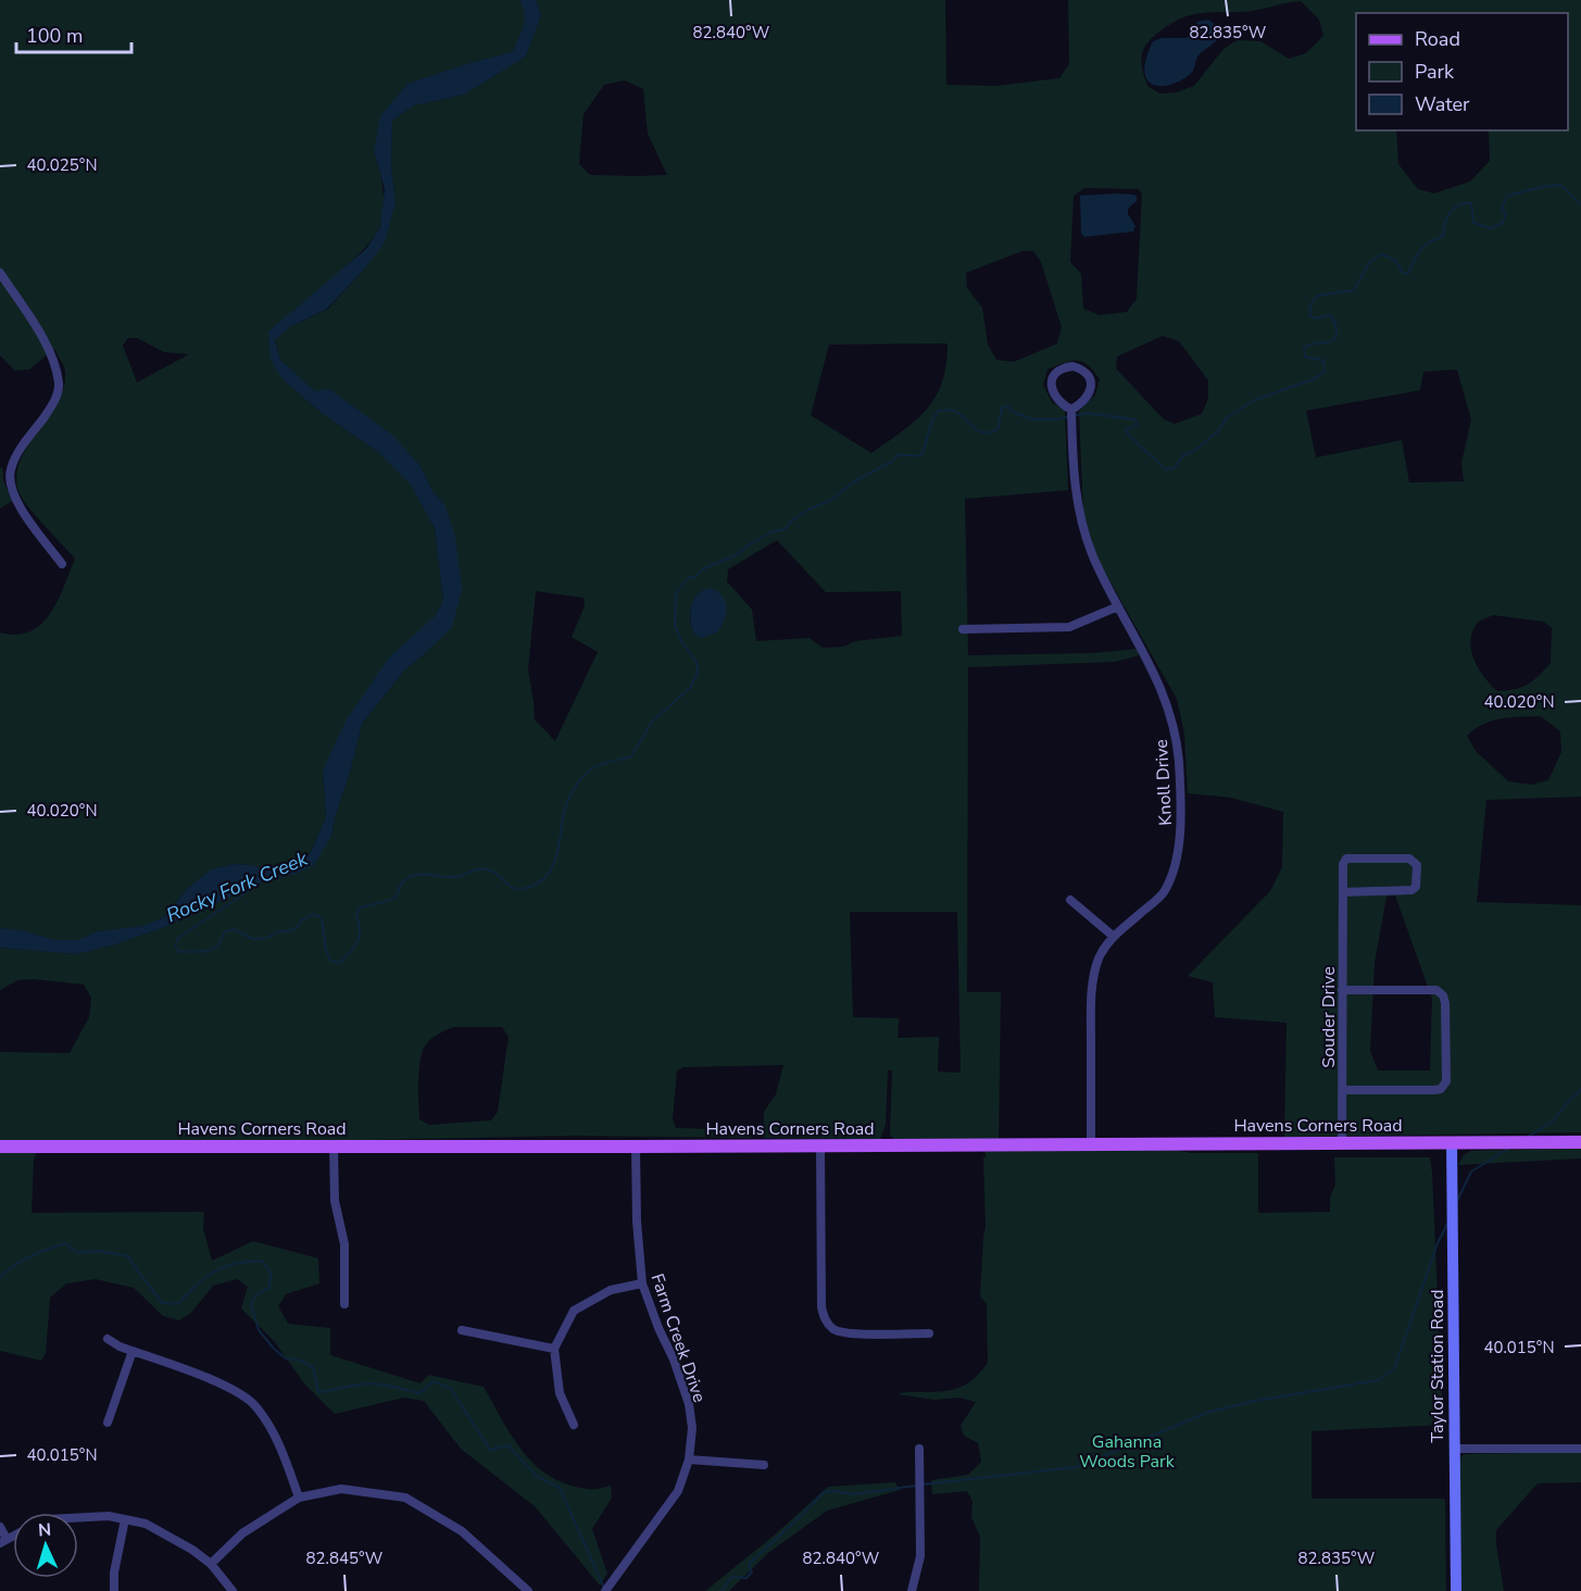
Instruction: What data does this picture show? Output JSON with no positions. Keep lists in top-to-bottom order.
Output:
{
  "streets": {
    "main road": ["Havens Corners Road", "Taylor Station Road"],
    "street": ["Knoll Drive", "Souder Drive", "Farm Creek Drive"]
  },
  "crossings": [
    ["Knoll Drive", "Havens Corners Road"],
    ["Souder Drive", "Havens Corners Road"],
    ["Havens Corners Road", "Farm Creek Drive"],
    ["Havens Corners Road", "Taylor Station Road"]
  ],
  "water": ["Rocky Fork Creek"],
  "parks": ["Gahanna Woods Park"],
  "legend": ["Road", "Park", "Water"],
  "scale_bar": "100 m",
  "north": "top",
  "coordinates": [
    "82.840°W",
    "82.835°W",
    "40.025°N",
    "40.020°N",
    "40.015°N",
    "82.845°W"
  ]
}
